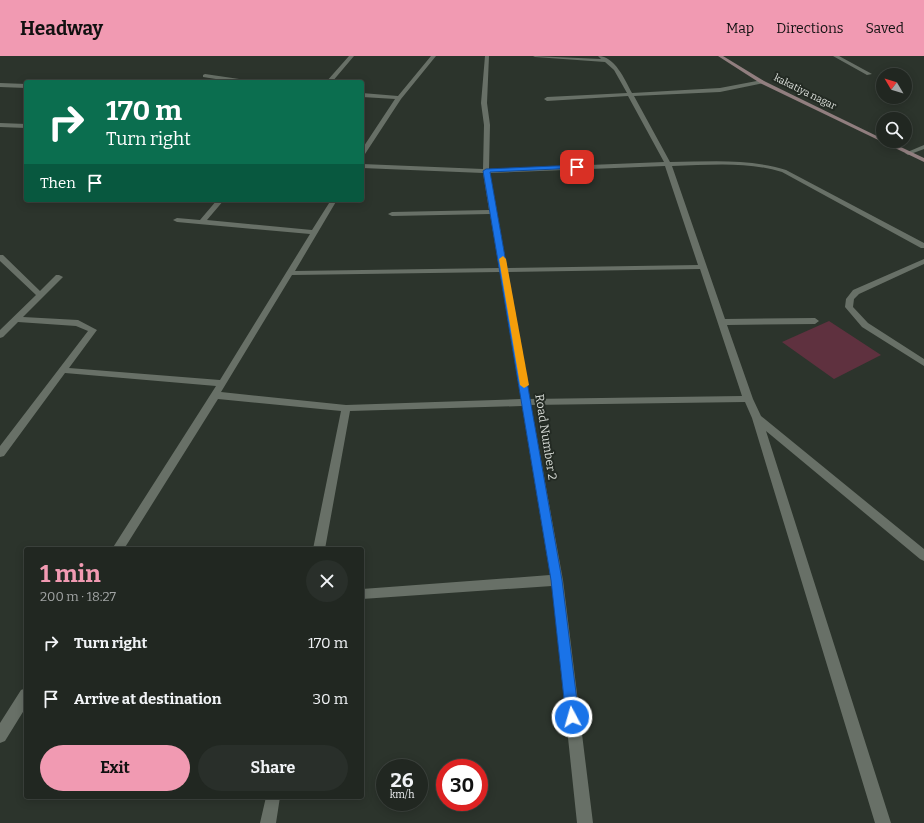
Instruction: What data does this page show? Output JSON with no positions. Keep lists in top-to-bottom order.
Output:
{
  "streets": {
    "street": ["kakatiya nagar", "Road Number 2"]
  },
  "north": "top left",
  "page": {
    "header": "Headway",
    "nav": ["Map", "Directions", "Saved"],
    "turn": ["170 m", "Turn right"],
    "then": "Then",
    "heading": ["1 min", "200 m · 18:27"],
    "list": [
      {
        "name": "Turn right",
        "value": "170 m"
      },
      {
        "name": "Arrive at destination",
        "value": "30 m"
      }
    ],
    "buttons": ["Exit", "Share"],
    "speed": "26 km/h",
    "limit": "30"
  }
}
